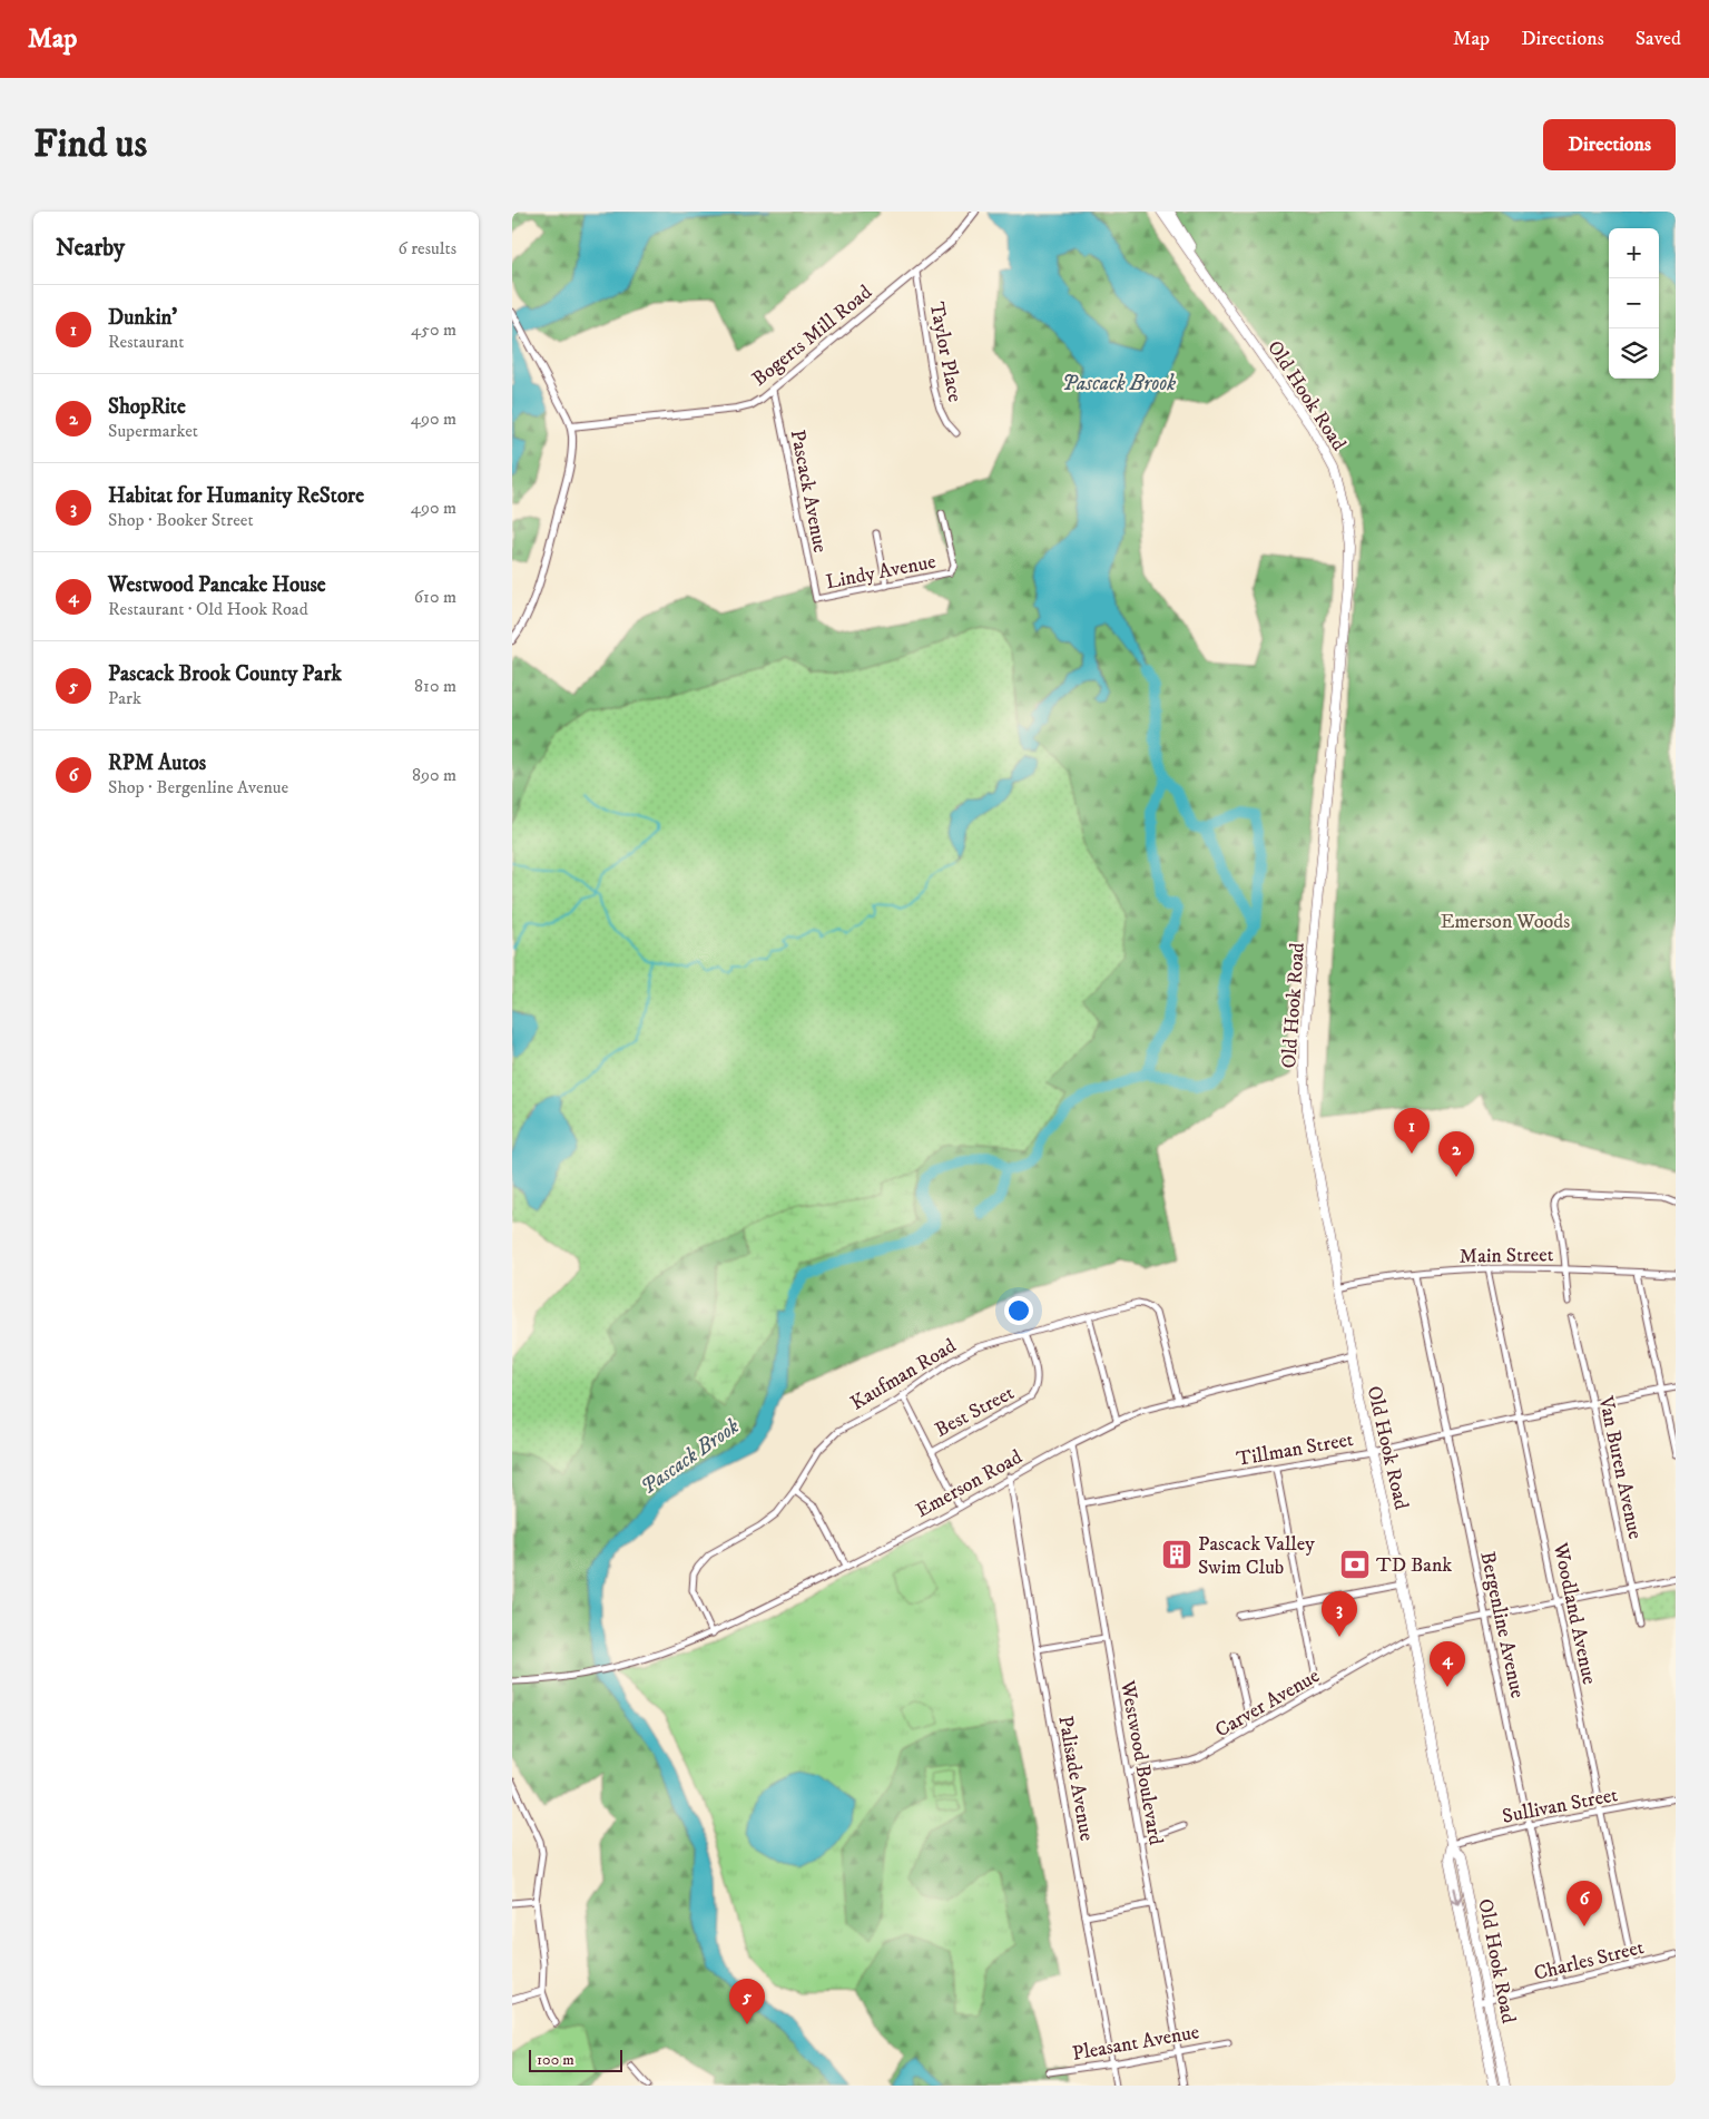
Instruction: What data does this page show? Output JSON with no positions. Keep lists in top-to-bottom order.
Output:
{
  "streets": {
    "main road": ["Old Hook Road"],
    "street": [
      "Bogerts Mill Road",
      "Taylor Place",
      "Pascack Avenue",
      "Lindy Avenue",
      "Main Street",
      "Kaufman Road",
      "Best Street",
      "Tillman Street",
      "Van Buren Avenue",
      "Emerson Road",
      "Woodland Avenue",
      "Bergenline Avenue",
      "Carver Avenue",
      "Westwood Boulevard",
      "Palisade Avenue",
      "Sullivan Street",
      "Charles Street",
      "Pleasant Avenue"
    ]
  },
  "crossings": [
    ["Bogerts Mill Road", "Taylor Place"],
    ["Bogerts Mill Road", "Pascack Avenue"],
    ["Old Hook Road", "Main Street"],
    ["Old Hook Road", "Tillman Street"],
    ["Old Hook Road", "Emerson Road"],
    ["Old Hook Road", "Carver Avenue"],
    ["Old Hook Road", "Sullivan Street"],
    ["Old Hook Road", "Charles Street"],
    ["Pascack Avenue", "Lindy Avenue"],
    ["Main Street", "Woodland Avenue"],
    ["Main Street", "Bergenline Avenue"],
    ["Kaufman Road", "Best Street"],
    ["Kaufman Road", "Emerson Road"],
    ["Tillman Street", "Van Buren Avenue"],
    ["Tillman Street", "Woodland Avenue"],
    ["Tillman Street", "Bergenline Avenue"],
    ["Tillman Street", "Westwood Boulevard"],
    ["Van Buren Avenue", "Carver Avenue"],
    ["Emerson Road", "Westwood Boulevard"],
    ["Emerson Road", "Palisade Avenue"],
    ["Woodland Avenue", "Carver Avenue"],
    ["Woodland Avenue", "Sullivan Street"],
    ["Woodland Avenue", "Charles Street"],
    ["Bergenline Avenue", "Carver Avenue"],
    ["Bergenline Avenue", "Sullivan Street"],
    ["Bergenline Avenue", "Charles Street"],
    ["Carver Avenue", "Westwood Boulevard"],
    ["Westwood Boulevard", "Pleasant Avenue"],
    ["Palisade Avenue", "Pleasant Avenue"]
  ],
  "water": ["Pascack Brook"],
  "parks": ["Emerson Woods"],
  "places": {
    "building": ["Pascack Valley Swim Club"],
    "bank": ["TD Bank"]
  },
  "scale_bar": "100 m",
  "page": {
    "header": "Map",
    "nav": ["Map", "Directions", "Saved"],
    "buttons": "Directions",
    "title": "Find us",
    "heading": ["Nearby", "6 results"],
    "map_buttons": ["+", "−"],
    "list": [
      {
        "mark": "1",
        "name": "Dunkin'",
        "note": "Restaurant",
        "value": "450 m"
      },
      {
        "mark": "2",
        "name": "ShopRite",
        "note": "Supermarket",
        "value": "490 m"
      },
      {
        "mark": "3",
        "name": "Habitat for Humanity ReStore",
        "note": "Shop · Booker Street",
        "value": "490 m"
      },
      {
        "mark": "4",
        "name": "Westwood Pancake House",
        "note": "Restaurant · Old Hook Road",
        "value": "610 m"
      },
      {
        "mark": "5",
        "name": "Pascack Brook County Park",
        "note": "Park",
        "value": "810 m"
      },
      {
        "mark": "6",
        "name": "RPM Autos",
        "note": "Shop · Bergenline Avenue",
        "value": "890 m"
      }
    ],
    "pins": [
      "1",
      "2",
      "3",
      "4",
      "6",
      "5"
    ],
    "scale": "100 m"
  }
}
